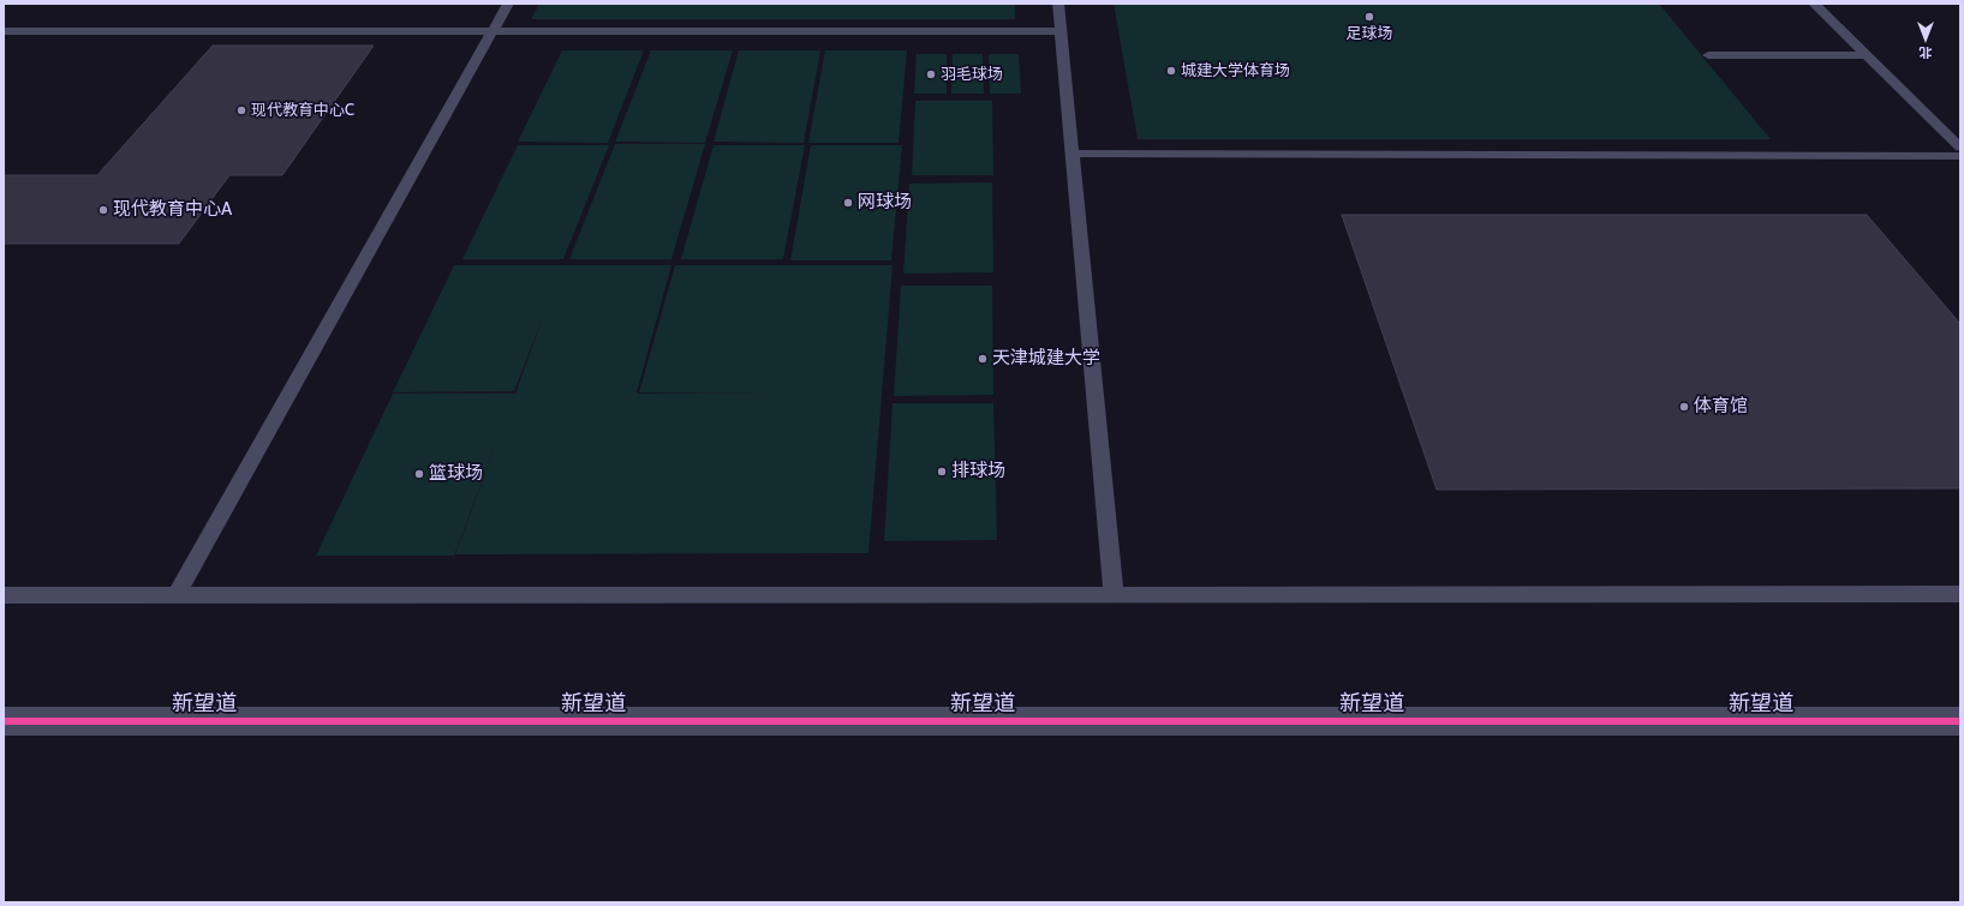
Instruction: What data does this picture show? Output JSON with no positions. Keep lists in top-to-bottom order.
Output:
{
  "streets": {
    "street": ["新望道"]
  },
  "places": [
    "足球场",
    "城建大学体育场",
    "羽毛球场",
    "现代教育中心C",
    "网球场",
    "现代教育中心A",
    "天津城建大学",
    "体育馆",
    "排球场",
    "篮球场"
  ],
  "north": "bottom"
}
